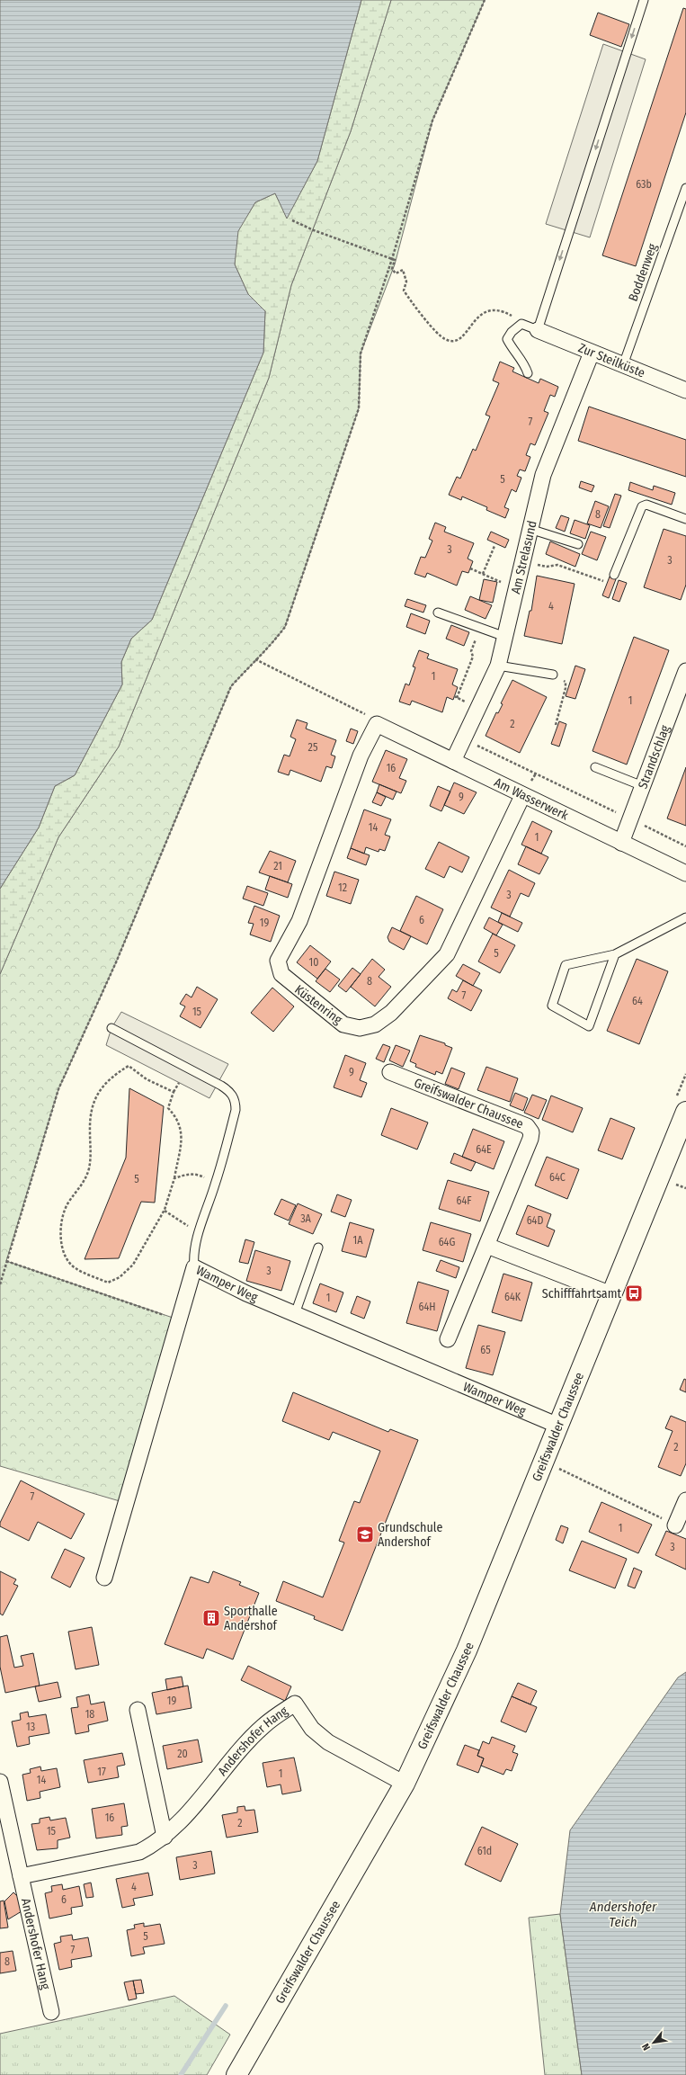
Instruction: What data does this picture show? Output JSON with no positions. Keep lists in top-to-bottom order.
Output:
{
  "streets": {
    "main road": ["Greifswalder Chaussee"],
    "street": [
      "Zur Steilküste",
      "Am Strelasund",
      "Strandschlag",
      "Am Wasserwerk",
      "Küstenring",
      "Wamper Weg",
      "Andershofer Hang"
    ],
    "lane": ["Boddenweg"]
  },
  "crossings": [
    ["Boddenweg", "Zur Steilküste"],
    ["Zur Steilküste", "Am Strelasund"],
    ["Am Strelasund", "Am Wasserwerk"],
    ["Strandschlag", "Am Wasserwerk"],
    ["Am Wasserwerk", "Küstenring"],
    ["Greifswalder Chaussee", "Wamper Weg"],
    ["Greifswalder Chaussee", "Andershofer Hang"]
  ],
  "water": ["Andershofer Teich"],
  "places": {
    "bus stop": ["Schifffahrtsamt"],
    "school or university": ["Grundschule Andershof"],
    "building": ["Sporthalle Andershof"]
  },
  "house_numbers": [
    "63b",
    "7",
    "5",
    "8",
    "3",
    "3",
    "4",
    "1",
    "1",
    "2",
    "25",
    "16",
    "9",
    "14",
    "1",
    "21",
    "12",
    "3",
    "6",
    "19",
    "5",
    "10",
    "8",
    "7",
    "64",
    "15",
    "9",
    "64E",
    "64C",
    "5",
    "64F",
    "3A",
    "64D",
    "1A",
    "64G",
    "3",
    "64K",
    "1",
    "64H",
    "65",
    "2",
    "7",
    "1",
    "3",
    "19",
    "18",
    "13",
    "20",
    "17",
    "1",
    "14",
    "16",
    "2",
    "15",
    "61d",
    "3",
    "4",
    "6",
    "5",
    "7",
    "8"
  ],
  "north": "bottom left"
}
